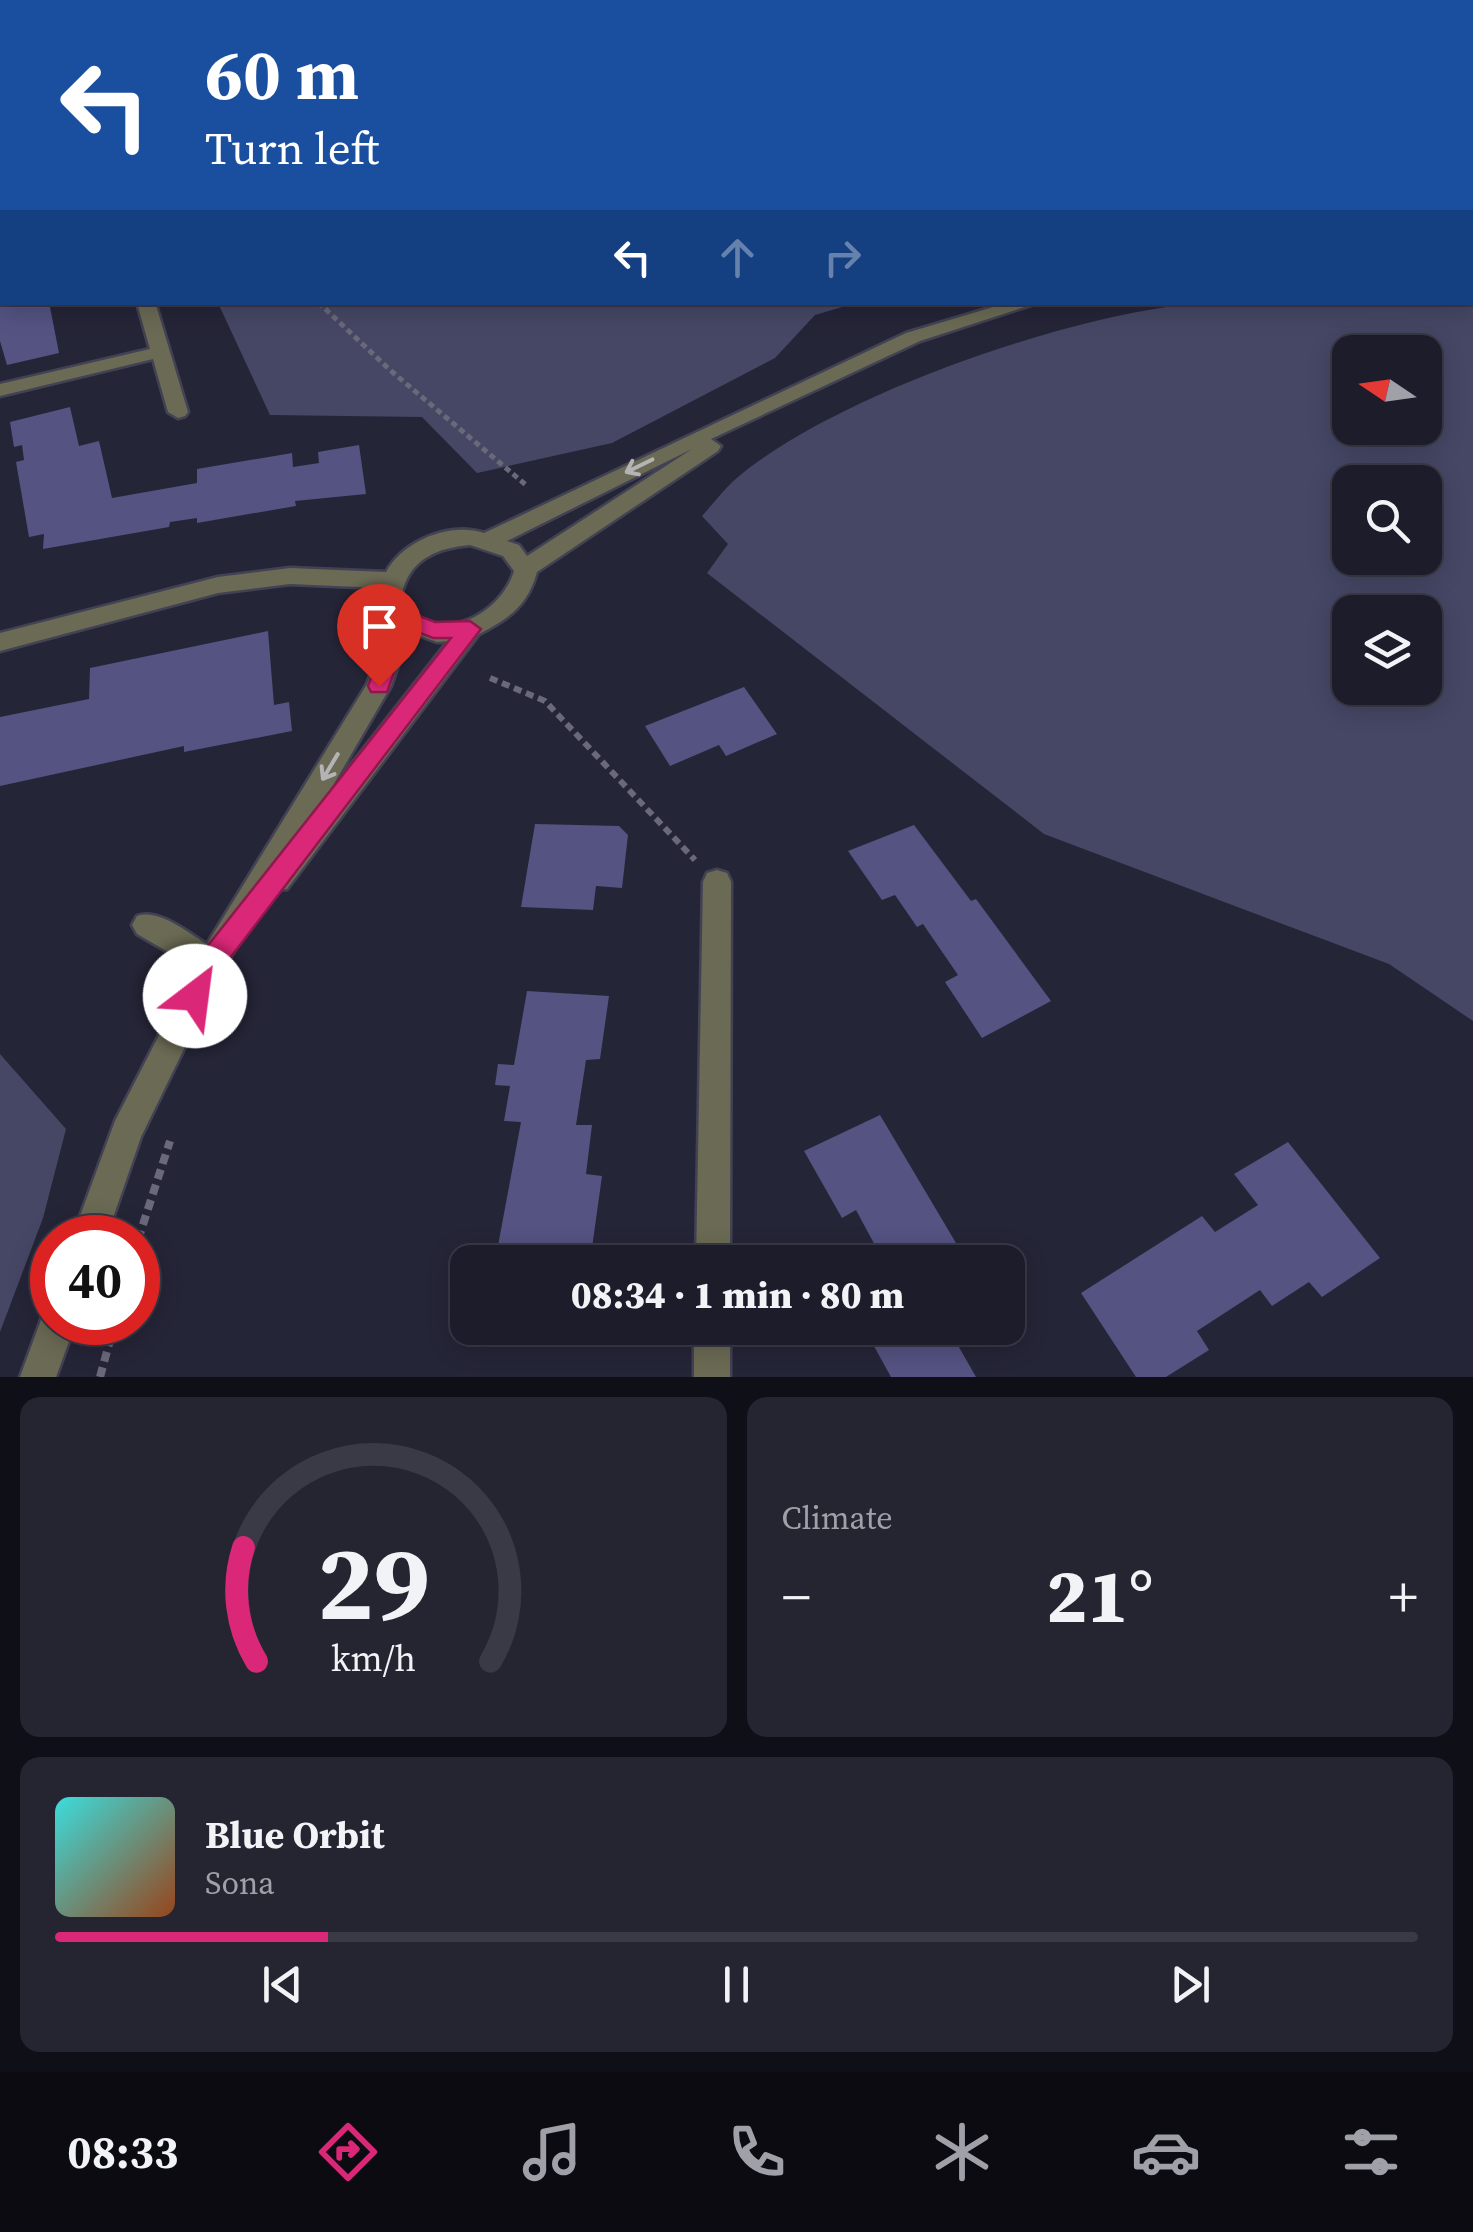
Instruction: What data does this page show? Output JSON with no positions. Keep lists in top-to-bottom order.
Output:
{
  "north": "left",
  "page": {
    "turn": ["60 m", "Turn left"],
    "limit": "40",
    "trip": "08:34 · 1 min · 80 m",
    "tile": "Climate",
    "heat": ["−", "21°", "+"],
    "song": ["Blue Orbit", "Sona"],
    "tabs": "08:33",
    "gauge": ["29", "km/h"]
  }
}
